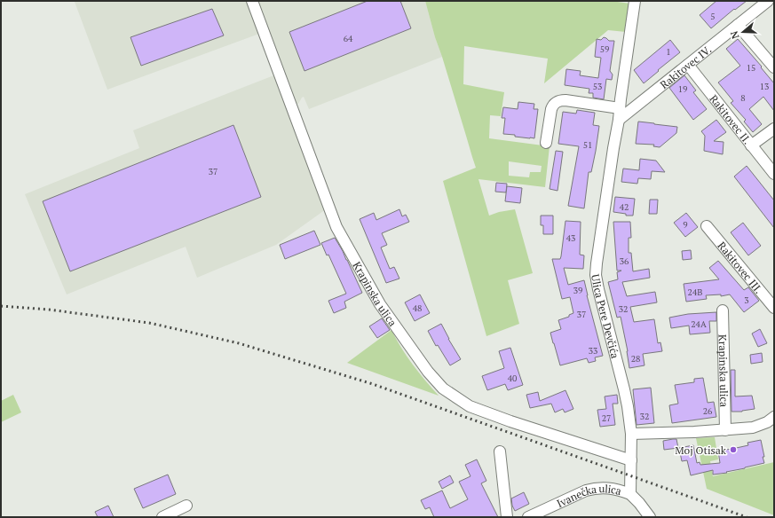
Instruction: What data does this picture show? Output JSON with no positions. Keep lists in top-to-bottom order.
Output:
{
  "streets": {
    "street": [
      "Rakitovec IV.",
      "Rakitovec II.",
      "Rakitovec III.",
      "Krapinska ulica",
      "Ulica Pere Devčića",
      "Ivanečka ulica"
    ]
  },
  "crossings": [
    ["Rakitovec IV.", "Rakitovec II."],
    ["Rakitovec IV.", "Ulica Pere Devčića"],
    ["Krapinska ulica", "Ulica Pere Devčića"],
    ["Ulica Pere Devčića", "Ivanečka ulica"]
  ],
  "places": ["Moj Otisak"],
  "house_numbers": [
    "5",
    "64",
    "59",
    "1",
    "15",
    "53",
    "13",
    "19",
    "8",
    "51",
    "37",
    "42",
    "9",
    "43",
    "36",
    "39",
    "24B",
    "3",
    "48",
    "32",
    "37",
    "24A",
    "33",
    "28",
    "40",
    "26",
    "32",
    "27"
  ],
  "north": "left"
}
